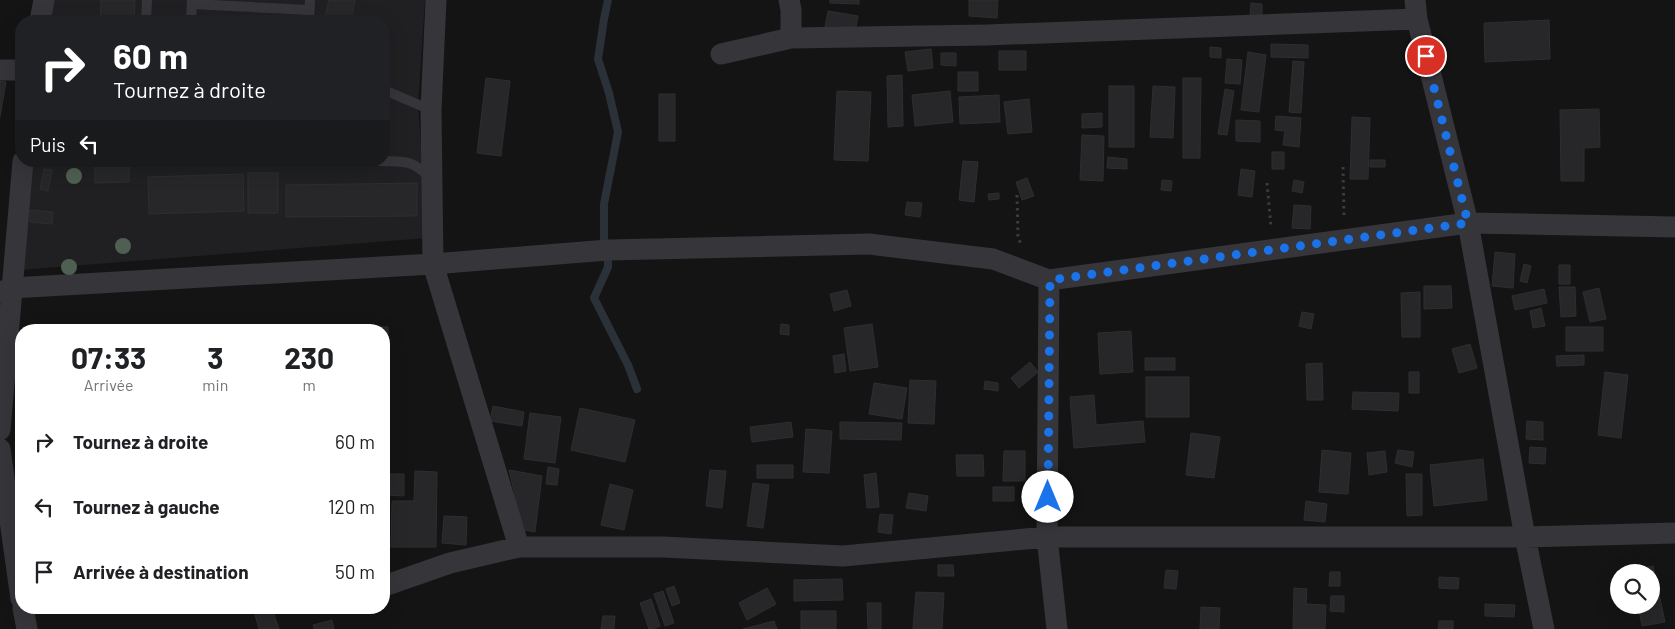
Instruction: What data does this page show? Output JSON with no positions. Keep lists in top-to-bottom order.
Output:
{
  "page": {
    "turn": ["60 m", "Tournez à droite"],
    "then": "Puis",
    "eta": [
      "07:33",
      "Arrivée",
      "3",
      "min",
      "230",
      "m"
    ],
    "list": [
      {
        "name": "Tournez à droite",
        "value": "60 m"
      },
      {
        "name": "Tournez à gauche",
        "value": "120 m"
      },
      {
        "name": "Arrivée à destination",
        "value": "50 m"
      }
    ]
  }
}
